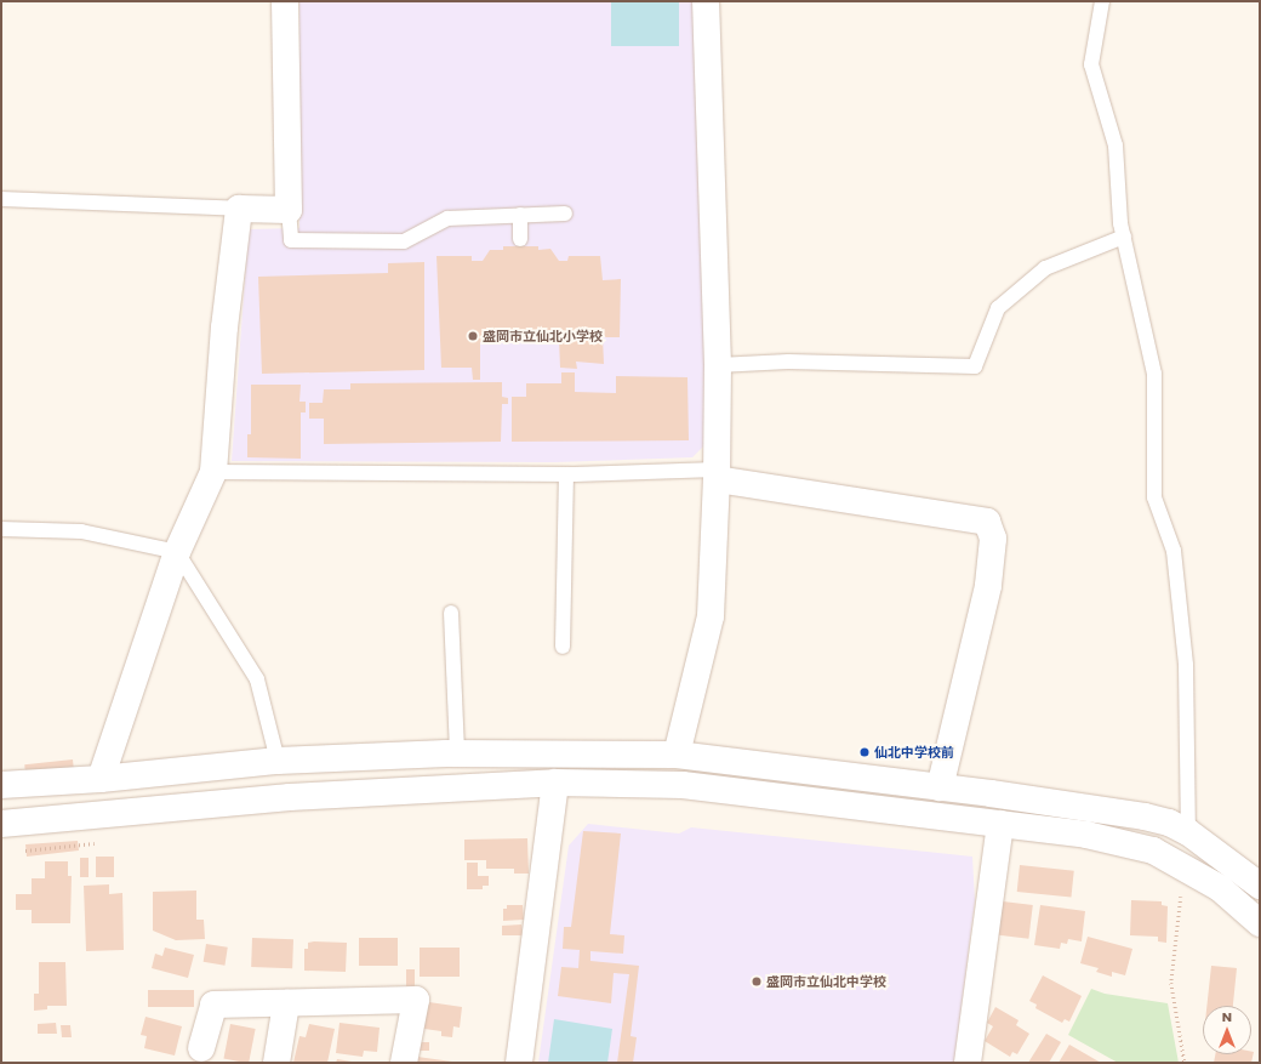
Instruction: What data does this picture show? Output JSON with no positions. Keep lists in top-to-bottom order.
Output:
{
  "places": ["盛岡市立仙北小学校", "仙北中学校前", "盛岡市立仙北中学校"],
  "north": "top"
}
